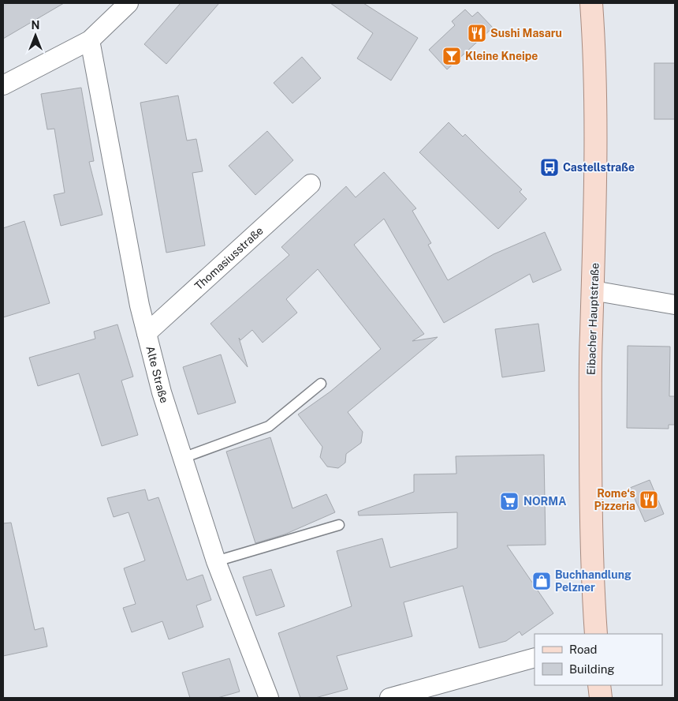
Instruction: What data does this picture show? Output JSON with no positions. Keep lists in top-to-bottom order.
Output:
{
  "streets": {
    "main road": ["Eibacher Hauptstraße"],
    "street": ["Thomasiusstraße", "Alte Straße"]
  },
  "crossings": [
    ["Thomasiusstraße", "Alte Straße"]
  ],
  "places": {
    "restaurant": ["Sushi Masaru", "Rome‘s Pizzeria"],
    "bar": ["Kleine Kneipe"],
    "bus stop": ["Castellstraße"],
    "supermarket": ["NORMA"],
    "shop": ["Buchhandlung Pelzner"]
  },
  "legend": ["Road", "Building"],
  "north": "top"
}
